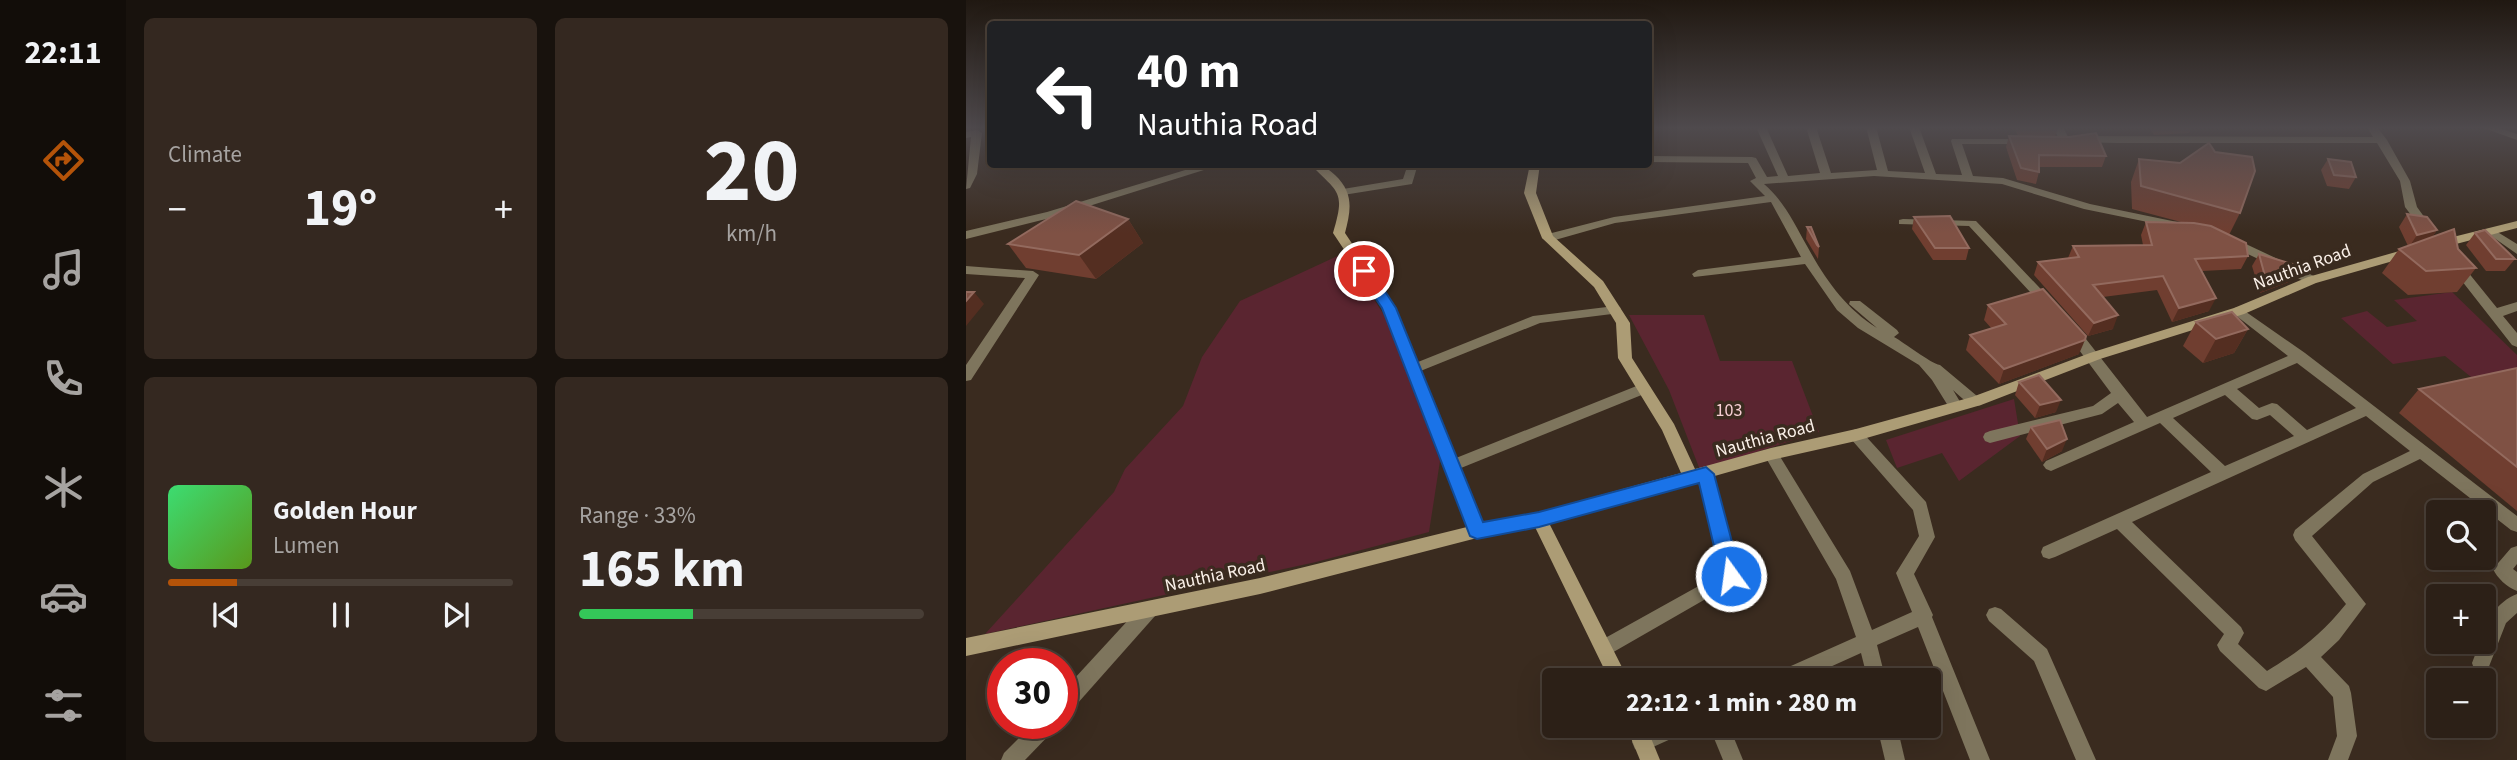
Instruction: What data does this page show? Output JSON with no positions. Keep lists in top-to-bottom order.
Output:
{
  "streets": {
    "main road": ["Nauthia Road"]
  },
  "parks": ["103"],
  "page": {
    "tabs": "22:11",
    "tile": [
      "Climate",
      ["20", "km/h"],
      ["Range · 33%", "165 km"]
    ],
    "turn": ["40 m", "Nauthia Road"],
    "heat": ["−", "19°", "+"],
    "song": ["Golden Hour", "Lumen"],
    "map_buttons": ["+", "−"],
    "limit": "30",
    "trip": "22:12 · 1 min · 280 m"
  }
}
